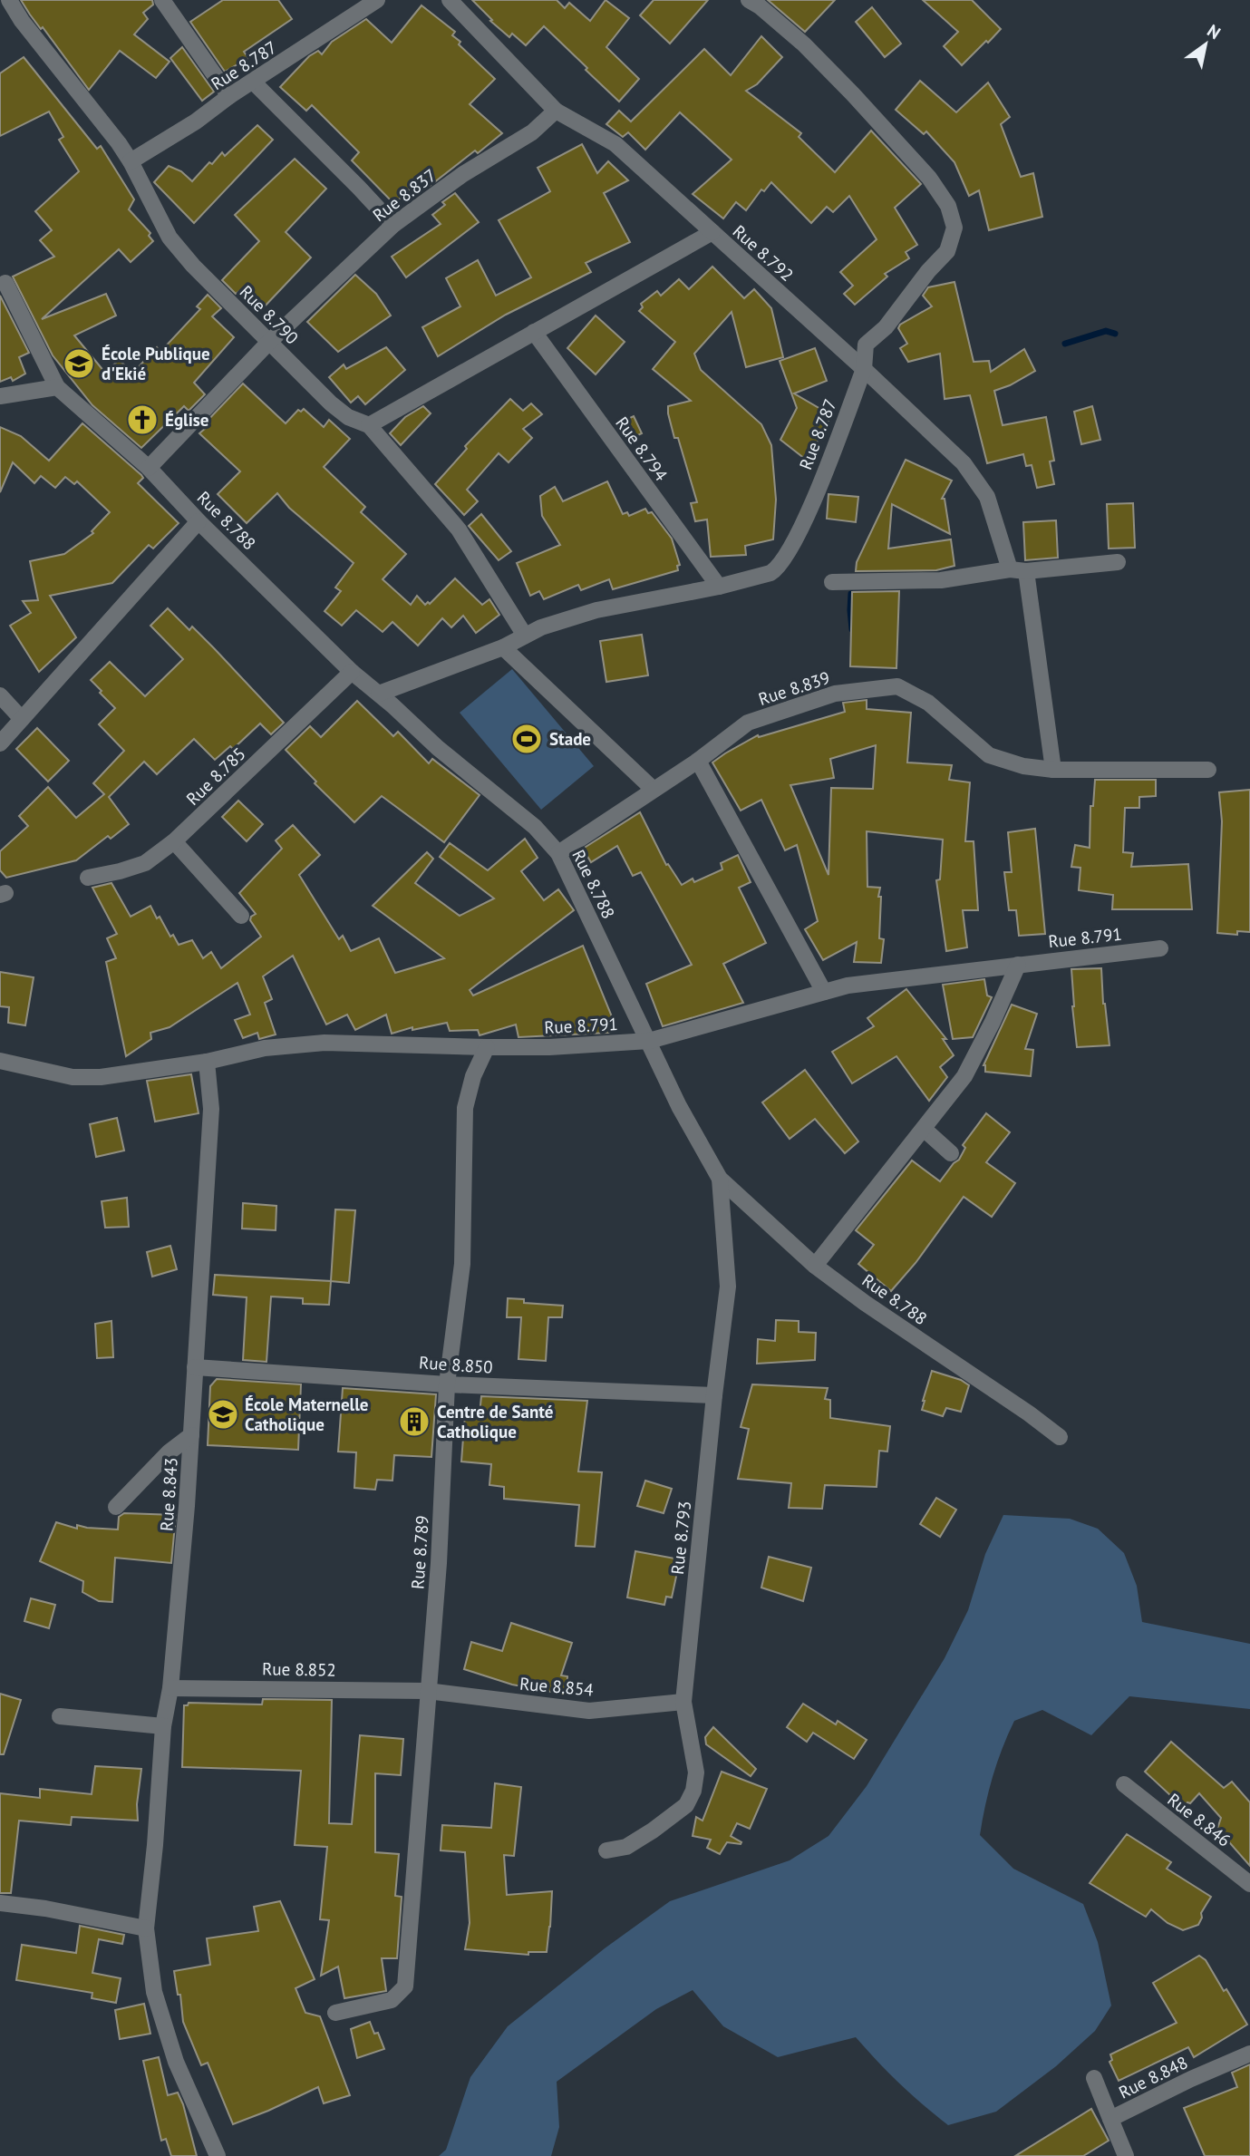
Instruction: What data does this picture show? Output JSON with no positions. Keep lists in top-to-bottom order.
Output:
{
  "streets": {
    "street": [
      "Rue 8.787",
      "Rue 8.837",
      "Rue 8.792",
      "Rue 8.790",
      "Rue 8.794",
      "Rue 8.788",
      "Rue 8.839",
      "Rue 8.785",
      "Rue 8.791",
      "Rue 8.850",
      "Rue 8.843",
      "Rue 8.793",
      "Rue 8.789",
      "Rue 8.852",
      "Rue 8.854",
      "Rue 8.846",
      "Rue 8.848"
    ]
  },
  "crossings": [
    ["Rue 8.787", "Rue 8.792"],
    ["Rue 8.787", "Rue 8.790"],
    ["Rue 8.787", "Rue 8.794"],
    ["Rue 8.787", "Rue 8.788"],
    ["Rue 8.837", "Rue 8.790"],
    ["Rue 8.837", "Rue 8.788"],
    ["Rue 8.792", "Rue 8.790"],
    ["Rue 8.792", "Rue 8.794"],
    ["Rue 8.792", "Rue 8.839"],
    ["Rue 8.788", "Rue 8.839"],
    ["Rue 8.788", "Rue 8.785"],
    ["Rue 8.788", "Rue 8.791"],
    ["Rue 8.788", "Rue 8.793"],
    ["Rue 8.791", "Rue 8.843"],
    ["Rue 8.791", "Rue 8.789"],
    ["Rue 8.850", "Rue 8.843"],
    ["Rue 8.850", "Rue 8.793"],
    ["Rue 8.850", "Rue 8.789"],
    ["Rue 8.843", "Rue 8.852"],
    ["Rue 8.793", "Rue 8.854"],
    ["Rue 8.789", "Rue 8.852"],
    ["Rue 8.789", "Rue 8.854"],
    ["Rue 8.852", "Rue 8.854"]
  ],
  "places": {
    "school or university": ["École Publique d'Ekié", "École Maternelle Catholique"],
    "church": ["Église"],
    "sports": ["Stade"],
    "building": ["Centre de Santé Catholique"]
  },
  "north": "top right"
}
